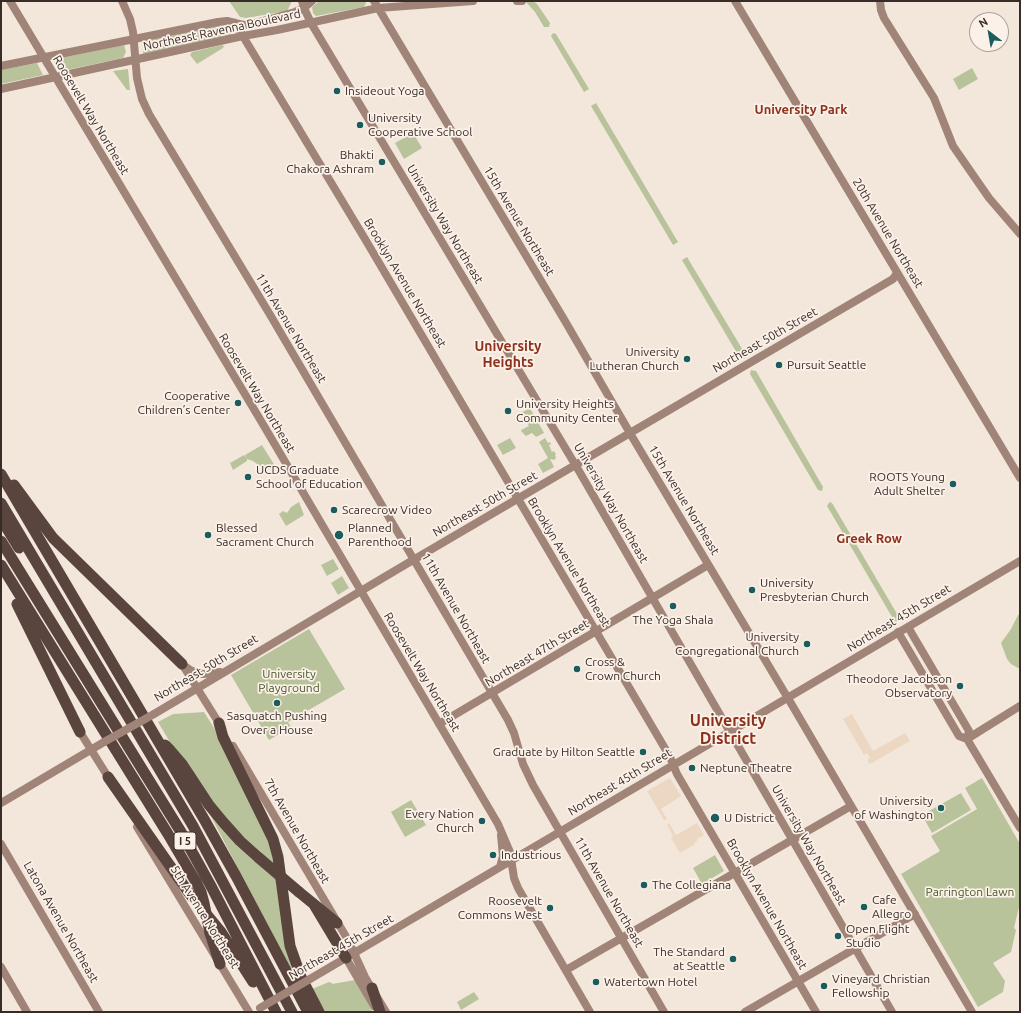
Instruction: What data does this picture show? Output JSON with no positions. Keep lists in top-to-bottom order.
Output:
{
  "streets": {
    "highway": ["I 5"],
    "main road": [
      "Northeast Ravenna Boulevard",
      "Roosevelt Way Northeast",
      "15th Avenue Northeast",
      "University Way Northeast",
      "20th Avenue Northeast",
      "Brooklyn Avenue Northeast",
      "11th Avenue Northeast",
      "Northeast 50th Street",
      "Northeast 45th Street",
      "Northeast 47th Street",
      "7th Avenue Northeast",
      "5th Avenue Northeast",
      "Latona Avenue Northeast"
    ]
  },
  "crossings": [
    ["Northeast Ravenna Boulevard", "Roosevelt Way Northeast"],
    ["Northeast Ravenna Boulevard", "15th Avenue Northeast"],
    ["Northeast Ravenna Boulevard", "University Way Northeast"],
    ["Northeast Ravenna Boulevard", "Brooklyn Avenue Northeast"],
    ["Northeast Ravenna Boulevard", "11th Avenue Northeast"],
    ["Roosevelt Way Northeast", "Northeast 50th Street"],
    ["Roosevelt Way Northeast", "Northeast 45th Street"],
    ["Roosevelt Way Northeast", "Northeast 47th Street"],
    ["15th Avenue Northeast", "Northeast 50th Street"],
    ["15th Avenue Northeast", "Northeast 45th Street"],
    ["15th Avenue Northeast", "Northeast 47th Street"],
    ["University Way Northeast", "Northeast 50th Street"],
    ["University Way Northeast", "Northeast 45th Street"],
    ["University Way Northeast", "Northeast 47th Street"],
    ["20th Avenue Northeast", "Northeast 50th Street"],
    ["Brooklyn Avenue Northeast", "Northeast 50th Street"],
    ["Brooklyn Avenue Northeast", "Northeast 45th Street"],
    ["Brooklyn Avenue Northeast", "Northeast 47th Street"],
    ["11th Avenue Northeast", "Northeast 50th Street"],
    ["11th Avenue Northeast", "Northeast 45th Street"],
    ["11th Avenue Northeast", "Northeast 47th Street"],
    ["Northeast 50th Street", "7th Avenue Northeast"],
    ["Northeast 50th Street", "5th Avenue Northeast"],
    ["Northeast 45th Street", "7th Avenue Northeast"]
  ],
  "districts": [
    "University Park",
    "University Heights",
    "Greek Row",
    "University District"
  ],
  "parks": ["University Playground", "Parrington Lawn"],
  "places": [
    "Insideout Yoga",
    "University Cooperative School",
    "Bhakti Chakora Ashram",
    "University Lutheran Church",
    "Pursuit Seattle",
    "Cooperative Children’s Center",
    "University Heights Community Center",
    "UCDS Graduate School of Education",
    "ROOTS Young Adult Shelter",
    "Scarecrow Video",
    "Blessed Sacrament Church",
    "Planned Parenthood",
    "University Presbyterian Church",
    "The Yoga Shala",
    "University Congregational Church",
    "Cross & Crown Church",
    "Theodore Jacobson Observatory",
    "Sasquatch Pushing Over a House",
    "Graduate by Hilton Seattle",
    "Neptune Theatre",
    "University of Washington",
    "U District",
    "Every Nation Church",
    "Industrious",
    "The Collegiana",
    "Cafe Allegro",
    "Roosevelt Commons West",
    "Open Flight Studio",
    "The Standard at Seattle",
    "Watertown Hotel",
    "Vineyard Christian Fellowship"
  ],
  "north": "top left"
}
